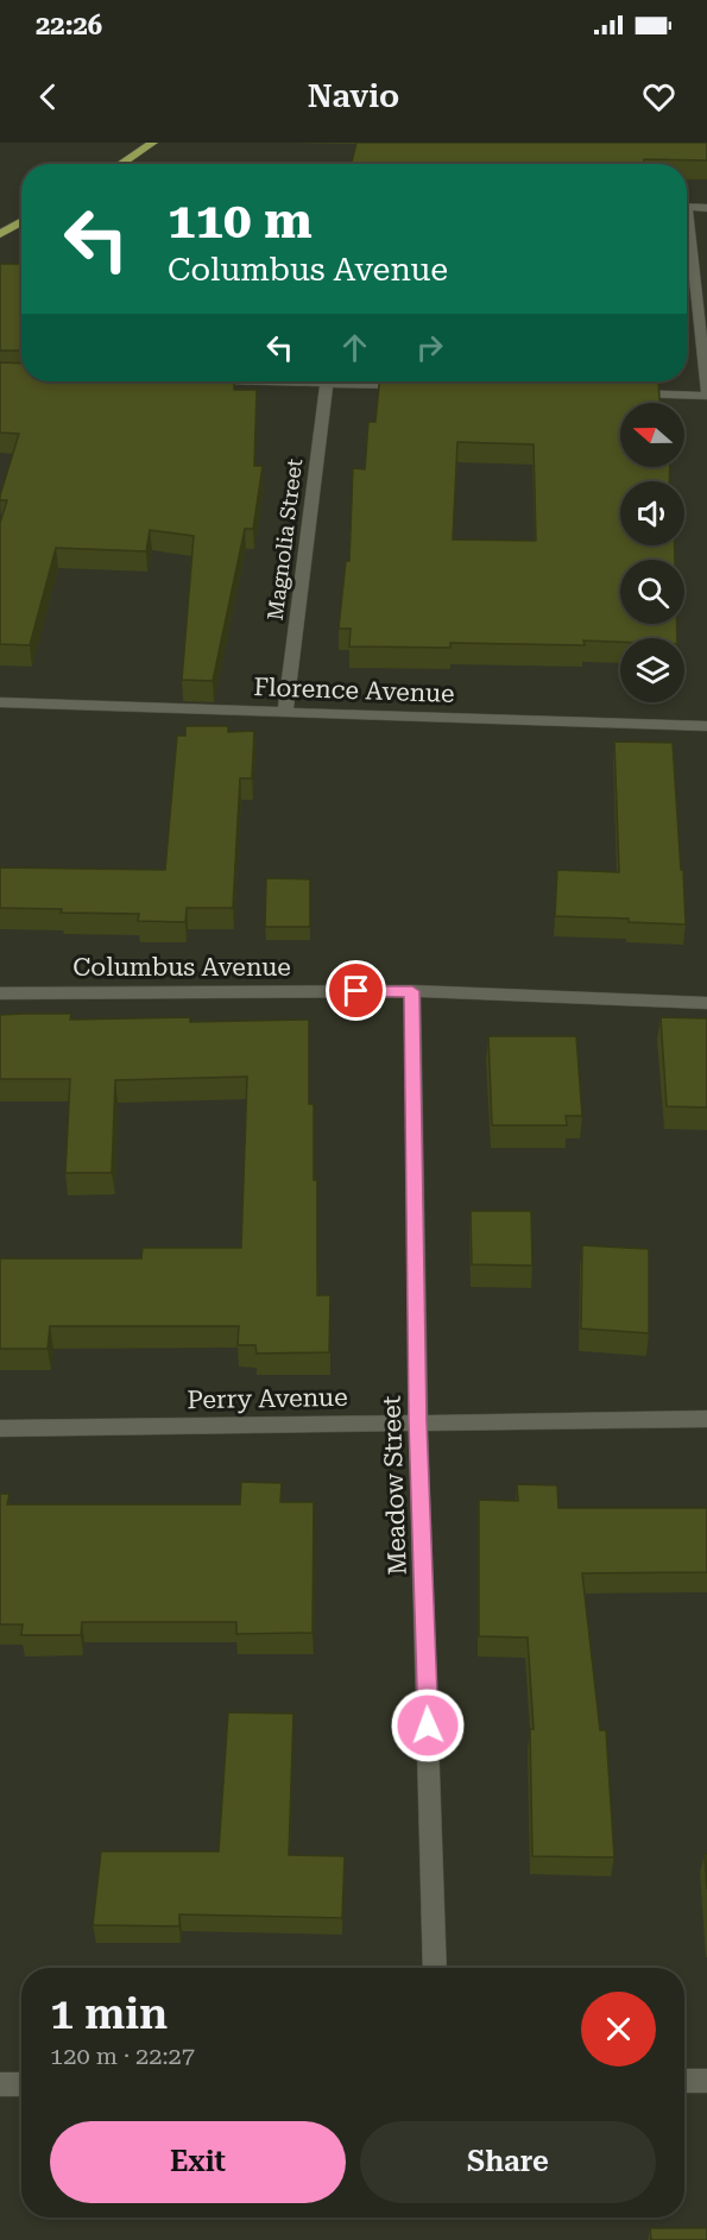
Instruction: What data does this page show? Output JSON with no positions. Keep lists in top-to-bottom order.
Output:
{
  "streets": {
    "street": [
      "Magnolia Street",
      "Florence Avenue",
      "Columbus Avenue",
      "Perry Avenue",
      "Meadow Street"
    ]
  },
  "crossings": [
    ["Magnolia Street", "Florence Avenue"],
    ["Columbus Avenue", "Meadow Street"],
    ["Perry Avenue", "Meadow Street"]
  ],
  "north": "left",
  "page": {
    "status": "22:26",
    "header": "Navio",
    "turn": ["110 m", "Columbus Avenue"],
    "heading": ["1 min", "120 m · 22:27"],
    "buttons": ["Exit", "Share"]
  }
}
